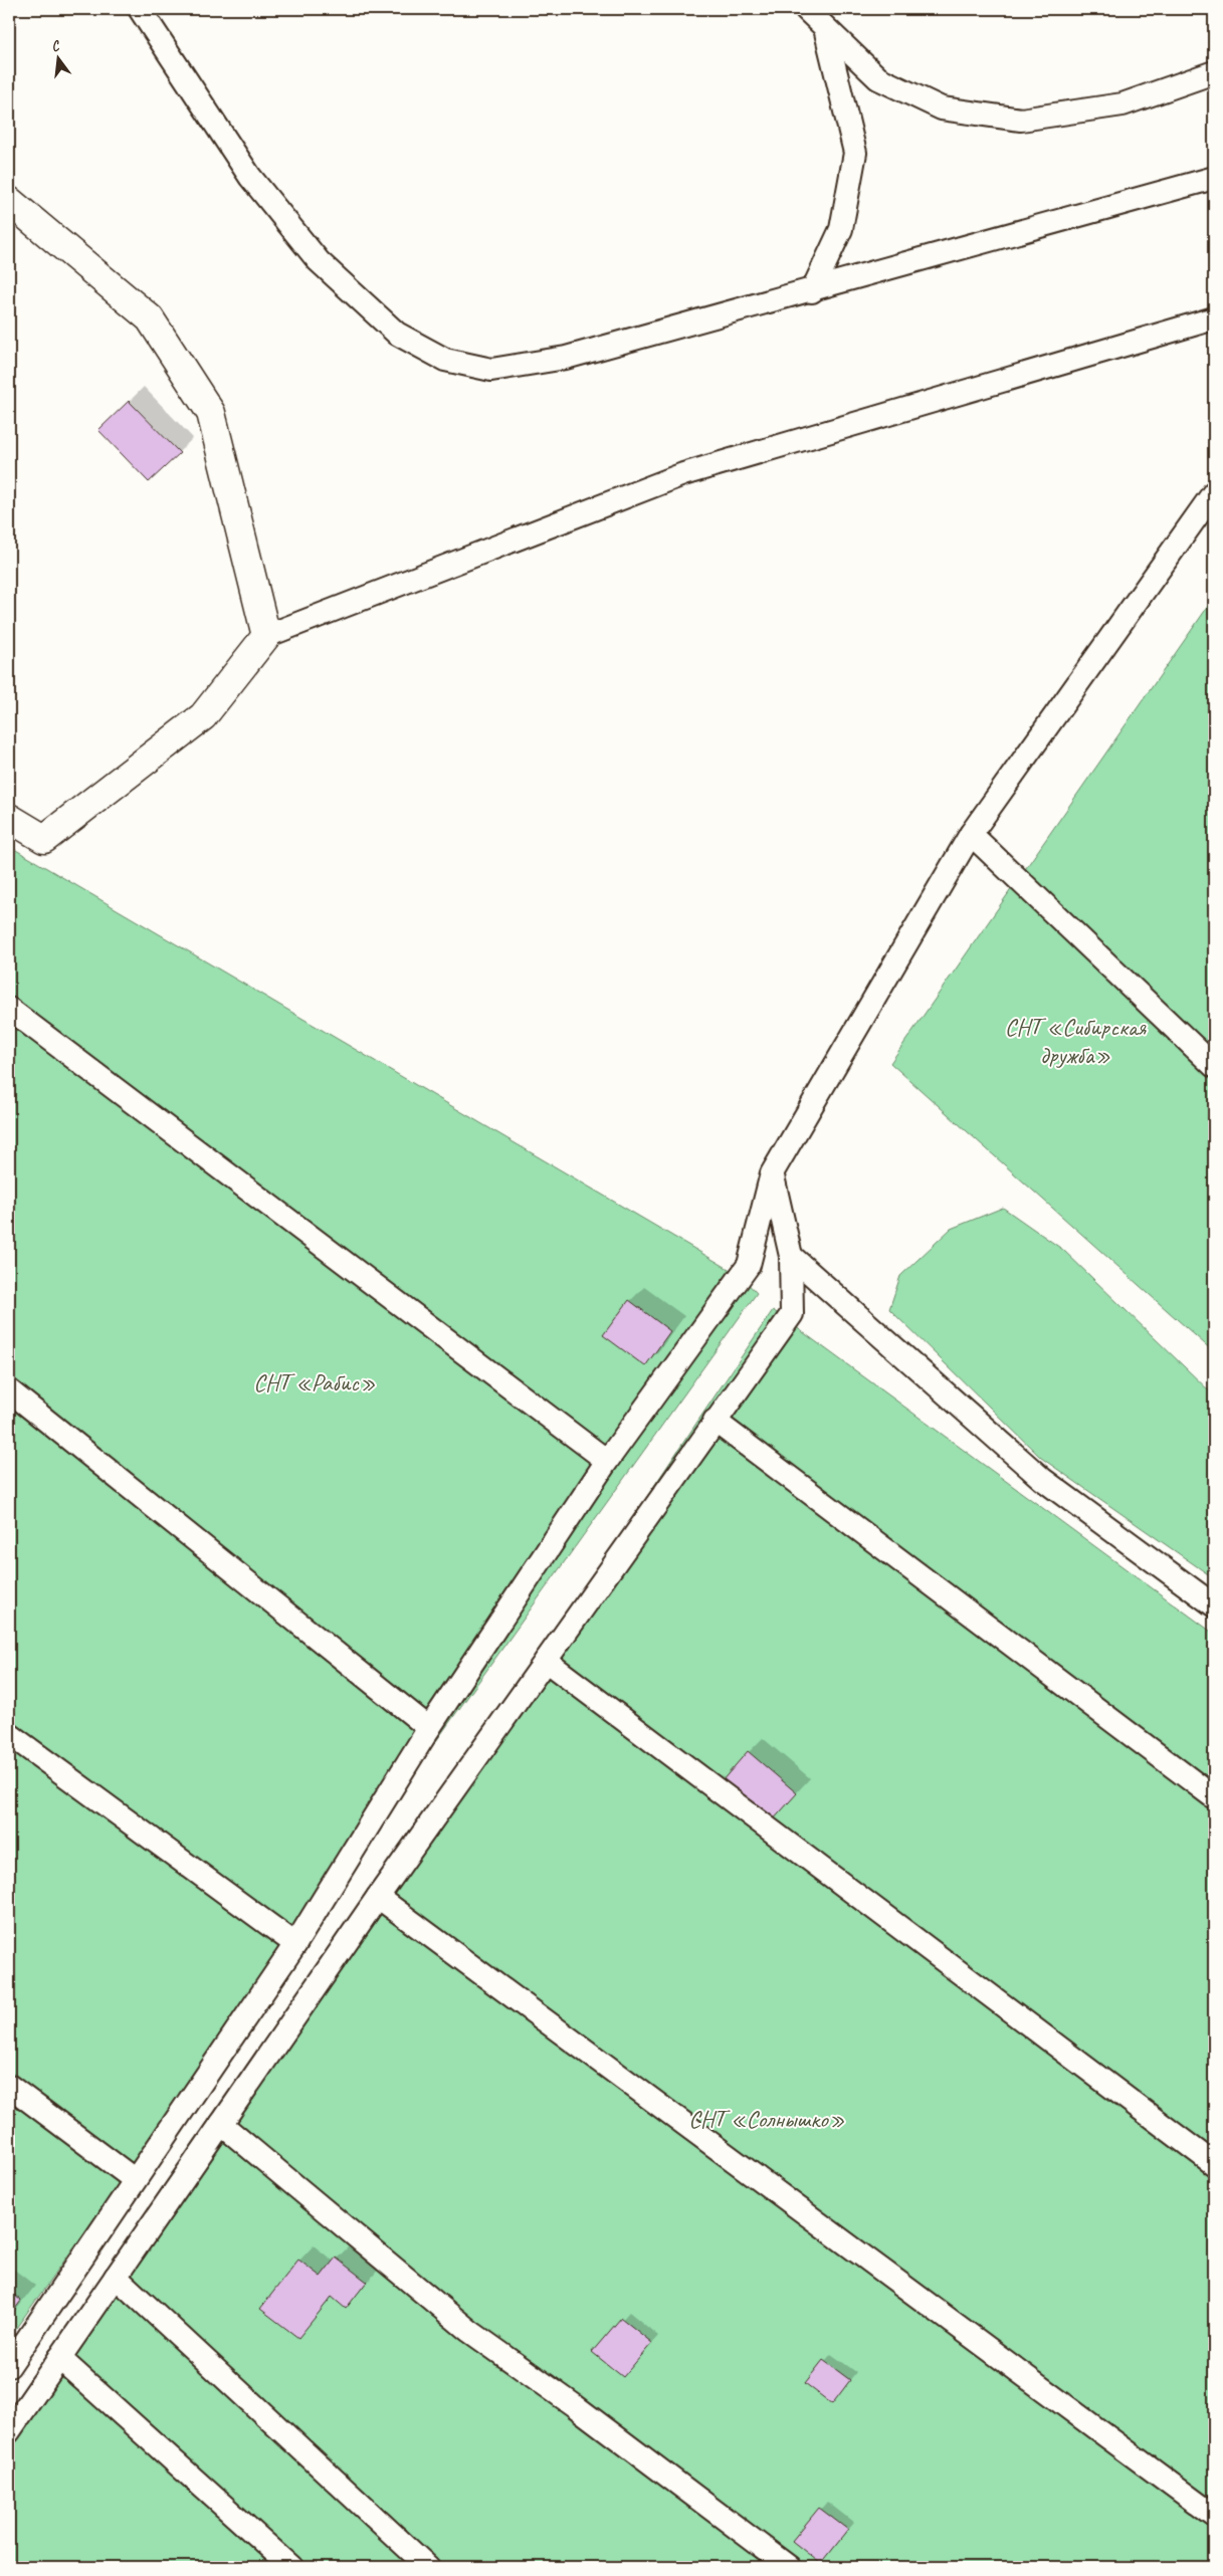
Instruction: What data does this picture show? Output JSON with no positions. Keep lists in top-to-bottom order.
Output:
{
  "parks": ["СНТ «Сибирская дружба»", "СНТ «Рабис»", "СНТ «Солнышко»"],
  "north": "top"
}
